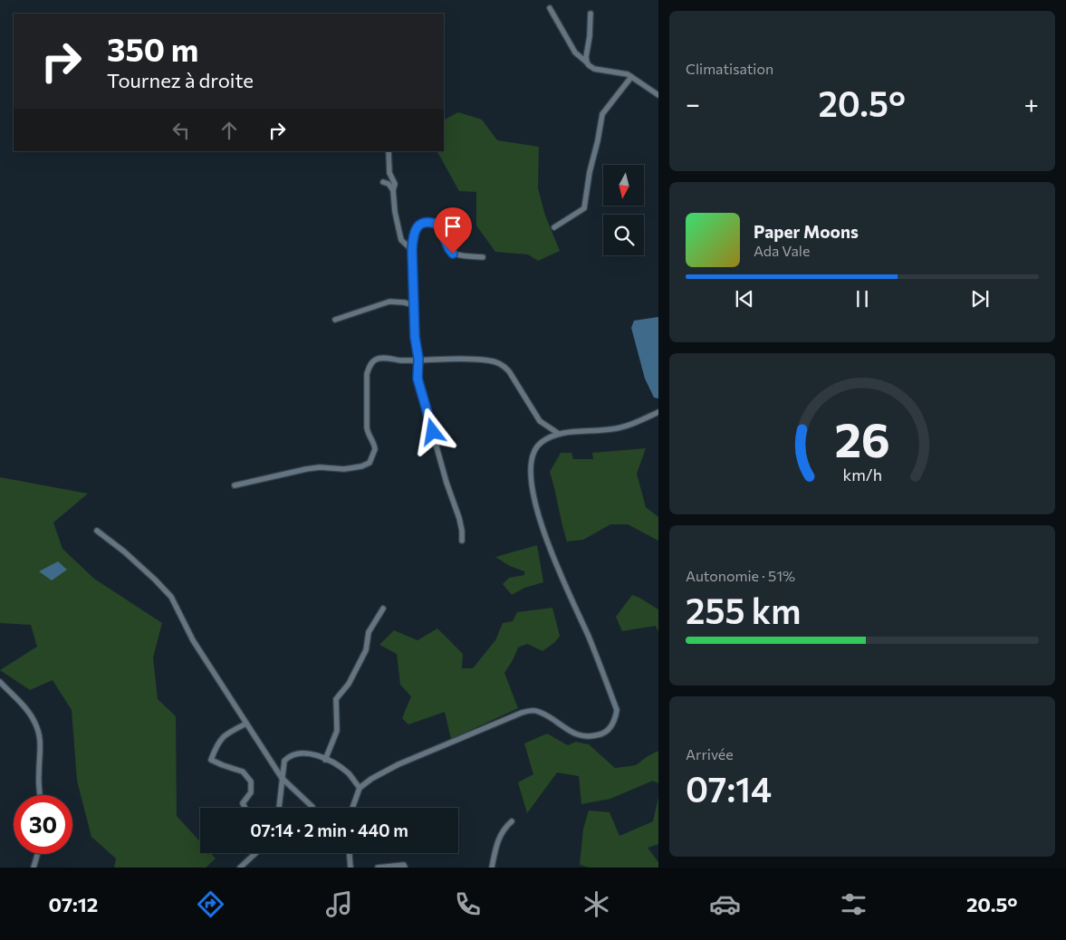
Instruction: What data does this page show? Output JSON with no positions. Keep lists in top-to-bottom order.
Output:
{
  "north": "bottom",
  "page": {
    "tile": [
      "Climatisation",
      ["Autonomie · 51%", "255 km"],
      ["Arrivée", "07:14"]
    ],
    "turn": ["350 m", "Tournez à droite"],
    "heat": ["−", "20.5°", "+"],
    "song": ["Paper Moons", "Ada Vale"],
    "limit": "30",
    "trip": "07:14 · 2 min · 440 m",
    "tabs": ["07:12", "20.5°"],
    "gauge": ["26", "km/h"]
  }
}
